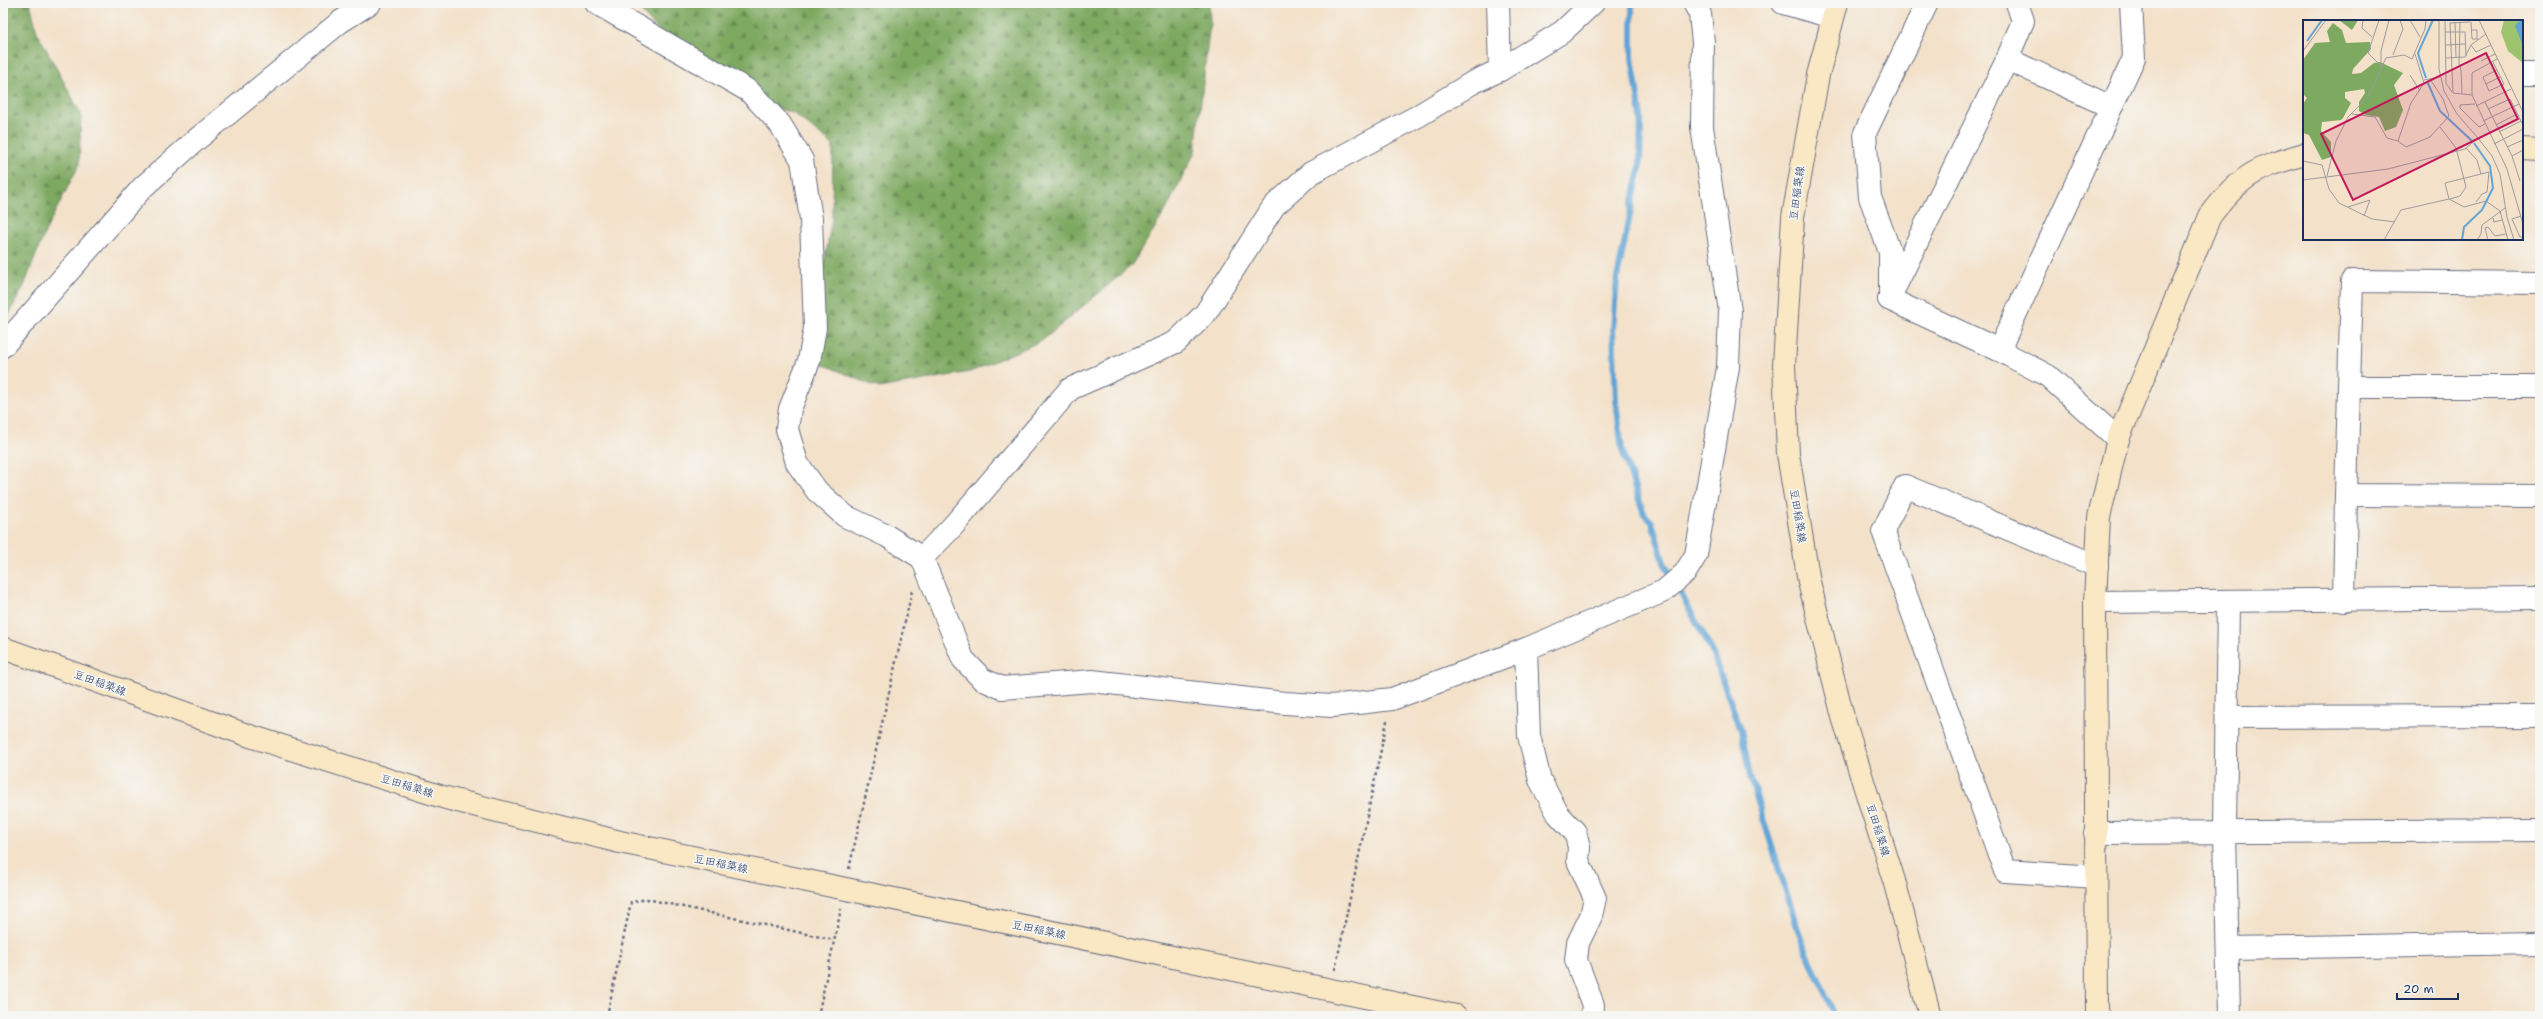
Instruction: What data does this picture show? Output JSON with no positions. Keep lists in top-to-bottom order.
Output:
{
  "streets": {
    "main road": ["豆田稲築線"]
  },
  "scale_bar": "20 m"
}
